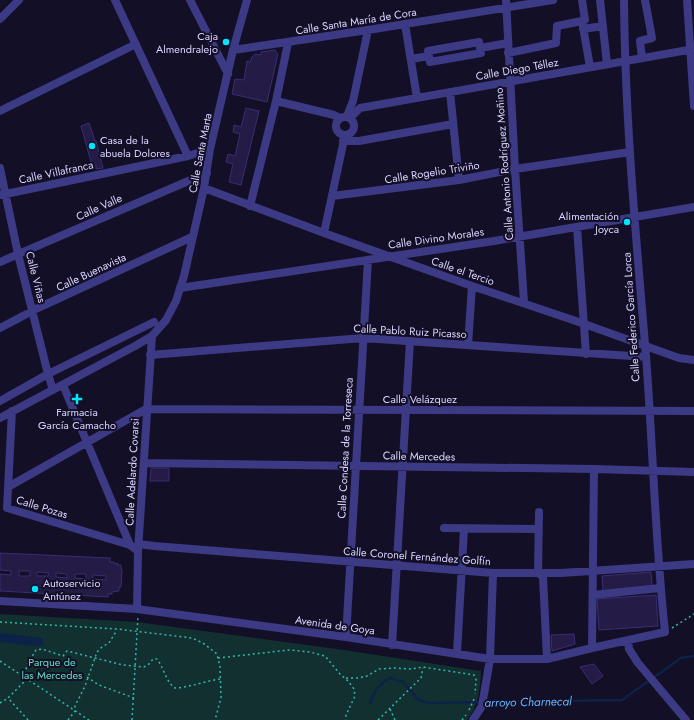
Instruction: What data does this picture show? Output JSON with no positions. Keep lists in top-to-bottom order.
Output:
{
  "streets": {
    "street": [
      "Calle Santa María de Cora",
      "Calle Diego Téllez",
      "Calle Santa Marta",
      "Calle Antonio Rodríguez Moñino",
      "Calle Villafranca",
      "Calle Rogelio Triviño",
      "Calle Valle",
      "Calle Divino Morales",
      "Calle el Tercio",
      "Calle Buenavista",
      "Calle Viñas",
      "Calle Federico García Lorca",
      "Calle Pablo Ruiz Picasso",
      "Calle Velázquez",
      "Calle Condesa de la Torreseca",
      "Calle Mercedes",
      "Calle Adelardo Covarsi",
      "Calle Pozas",
      "Calle Coronel Fernández Golfín",
      "Avenida de Goya"
    ]
  },
  "crossings": [
    ["Calle Santa María de Cora", "Calle Santa Marta"],
    ["Calle Santa María de Cora", "Calle Antonio Rodríguez Moñino"],
    ["Calle Diego Téllez", "Calle Antonio Rodríguez Moñino"],
    ["Calle Diego Téllez", "Calle Federico García Lorca"],
    ["Calle Santa Marta", "Calle Villafranca"],
    ["Calle Santa Marta", "Calle Valle"],
    ["Calle Santa Marta", "Calle Divino Morales"],
    ["Calle Santa Marta", "Calle el Tercio"],
    ["Calle Santa Marta", "Calle Buenavista"],
    ["Calle Santa Marta", "Calle Viñas"],
    ["Calle Santa Marta", "Calle Adelardo Covarsi"],
    ["Calle Santa Marta", "Calle Pozas"],
    ["Calle Antonio Rodríguez Moñino", "Calle Rogelio Triviño"],
    ["Calle Antonio Rodríguez Moñino", "Calle Divino Morales"],
    ["Calle Antonio Rodríguez Moñino", "Calle el Tercio"],
    ["Calle Villafranca", "Calle Viñas"],
    ["Calle Rogelio Triviño", "Calle Federico García Lorca"],
    ["Calle Valle", "Calle Viñas"],
    ["Calle Divino Morales", "Calle el Tercio"],
    ["Calle Divino Morales", "Calle Federico García Lorca"],
    ["Calle Divino Morales", "Calle Condesa de la Torreseca"],
    ["Calle el Tercio", "Calle Federico García Lorca"],
    ["Calle Buenavista", "Calle Viñas"],
    ["Calle Federico García Lorca", "Calle Pablo Ruiz Picasso"],
    ["Calle Federico García Lorca", "Calle Velázquez"],
    ["Calle Federico García Lorca", "Calle Mercedes"],
    ["Calle Federico García Lorca", "Calle Coronel Fernández Golfín"],
    ["Calle Federico García Lorca", "Avenida de Goya"],
    ["Calle Pablo Ruiz Picasso", "Calle Condesa de la Torreseca"],
    ["Calle Pablo Ruiz Picasso", "Calle Adelardo Covarsi"],
    ["Calle Velázquez", "Calle Condesa de la Torreseca"],
    ["Calle Velázquez", "Calle Adelardo Covarsi"],
    ["Calle Condesa de la Torreseca", "Calle Mercedes"],
    ["Calle Condesa de la Torreseca", "Calle Coronel Fernández Golfín"],
    ["Calle Condesa de la Torreseca", "Avenida de Goya"],
    ["Calle Mercedes", "Calle Adelardo Covarsi"],
    ["Calle Adelardo Covarsi", "Calle Pozas"],
    ["Calle Adelardo Covarsi", "Calle Coronel Fernández Golfín"],
    ["Calle Adelardo Covarsi", "Avenida de Goya"],
    ["Calle Pozas", "Calle Coronel Fernández Golfín"]
  ],
  "water": ["arroyo Charnecal"],
  "parks": ["Parque de las Mercedes"],
  "places": {
    "other": [
      "Caja Almendralejo",
      "Casa de la abuela Dolores",
      "Alimentación Joyca",
      "Autoservicio Antúnez"
    ],
    "health": ["Farmacia García Camacho"]
  }
}
